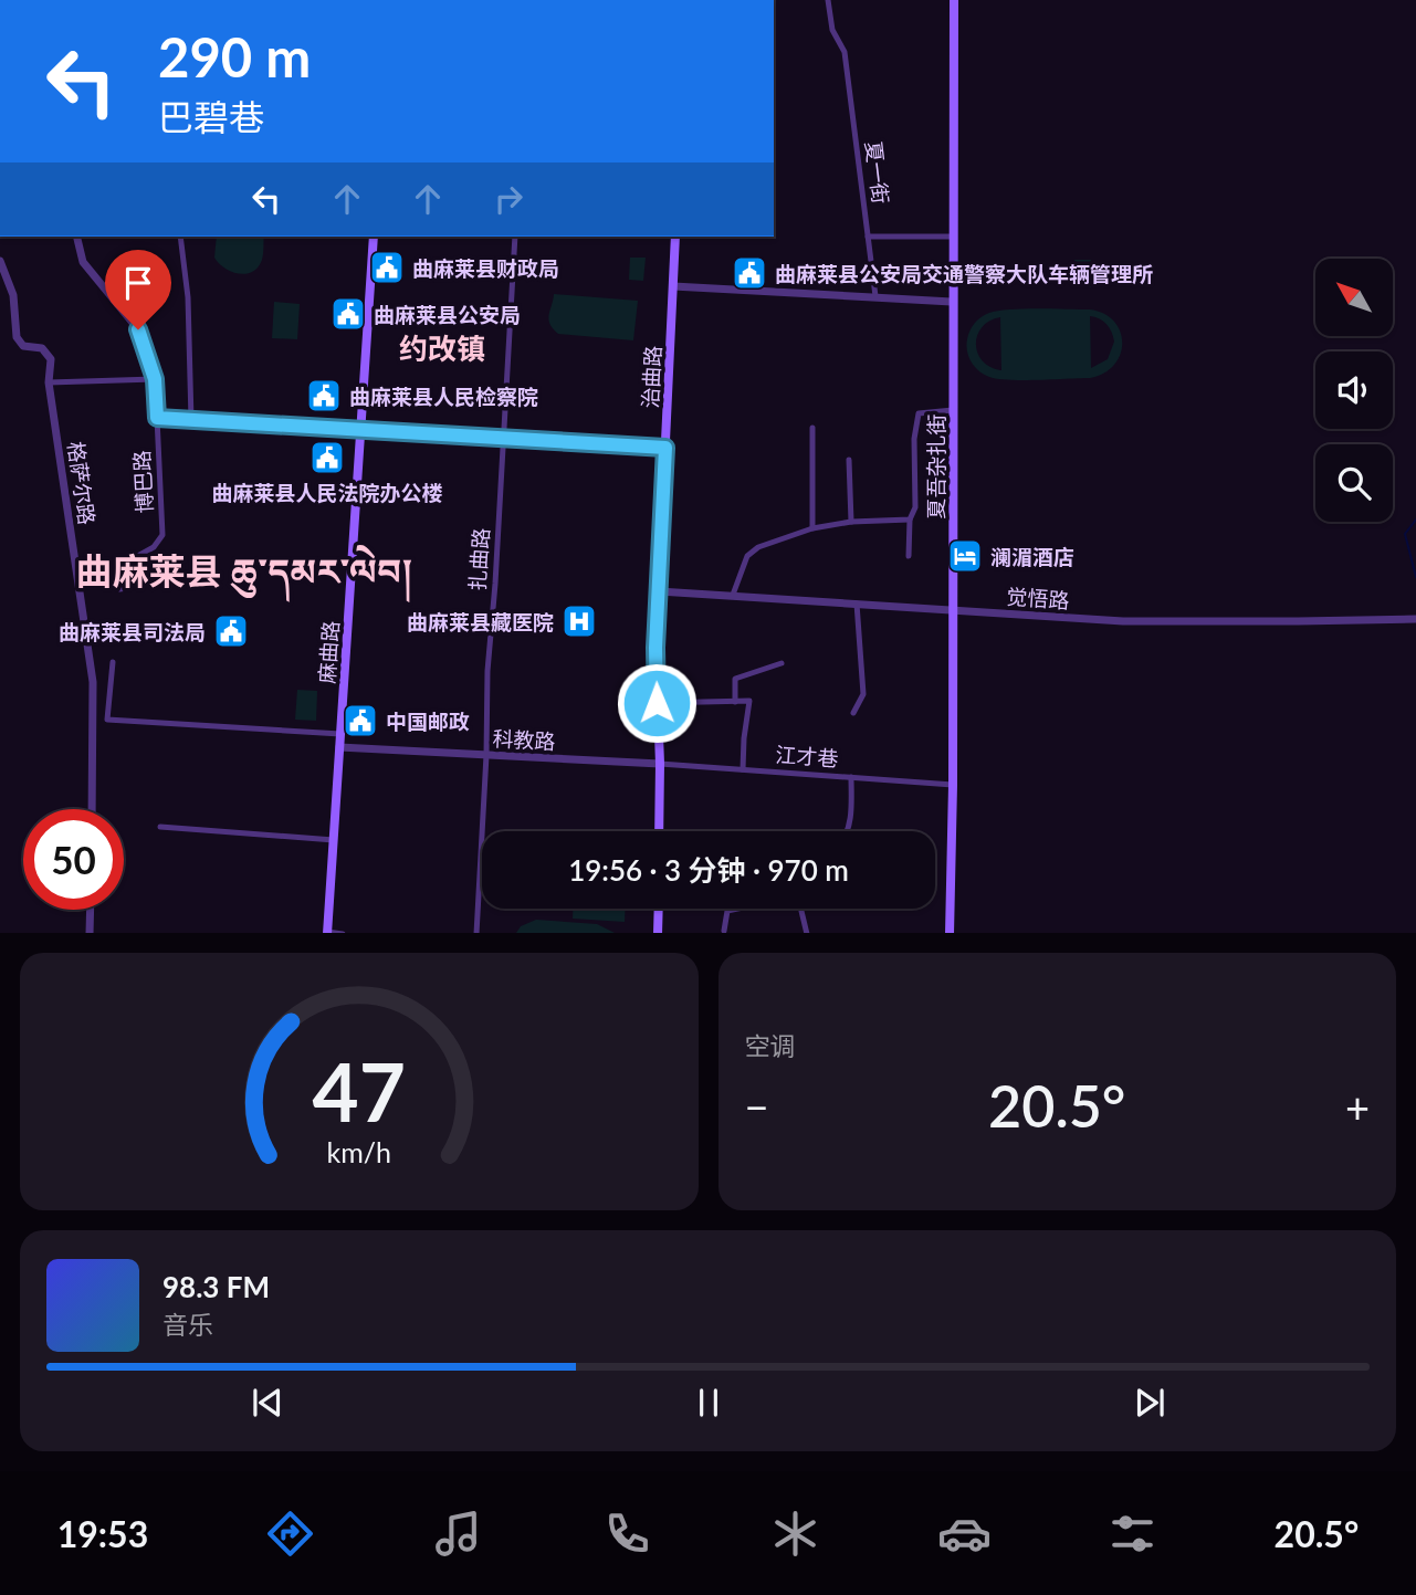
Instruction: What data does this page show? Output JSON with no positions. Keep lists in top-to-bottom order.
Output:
{
  "streets": {
    "main road": ["治曲路", "夏吾杂扎街", "麻曲路"],
    "street": [
      "夏一街",
      "博巴路",
      "格萨尔路",
      "扎曲路",
      "觉悟路",
      "科教路",
      "江才巷"
    ]
  },
  "crossings": [
    ["治曲路", "觉悟路"],
    ["治曲路", "科教路"],
    ["治曲路", "江才巷"],
    ["夏吾杂扎街", "觉悟路"],
    ["夏吾杂扎街", "江才巷"],
    ["扎曲路", "科教路"],
    ["麻曲路", "科教路"],
    ["科教路", "江才巷"]
  ],
  "districts": ["约改镇", "曲麻莱县 ཆུ་དམར་ལེབ།"],
  "places": {
    "public building": [
      "曲麻莱县财政局",
      "曲麻莱县公安局交通警察大队车辆管理所",
      "曲麻莱县公安局",
      "曲麻莱县人民检察院",
      "曲麻莱县人民法院办公楼",
      "曲麻莱县司法局",
      "中国邮政"
    ],
    "hotel": ["澜湄酒店"],
    "hospital": ["曲麻莱县藏医院"]
  },
  "north": "top left",
  "page": {
    "turn": ["290 m", "巴碧巷"],
    "limit": "50",
    "trip": "19:56 · 3 分钟 · 970 m",
    "tile": "空调",
    "heat": ["−", "20.5°", "+"],
    "song": ["98.3 FM", "音乐"],
    "tabs": ["19:53", "20.5°"],
    "gauge": ["47", "km/h"]
  }
}
